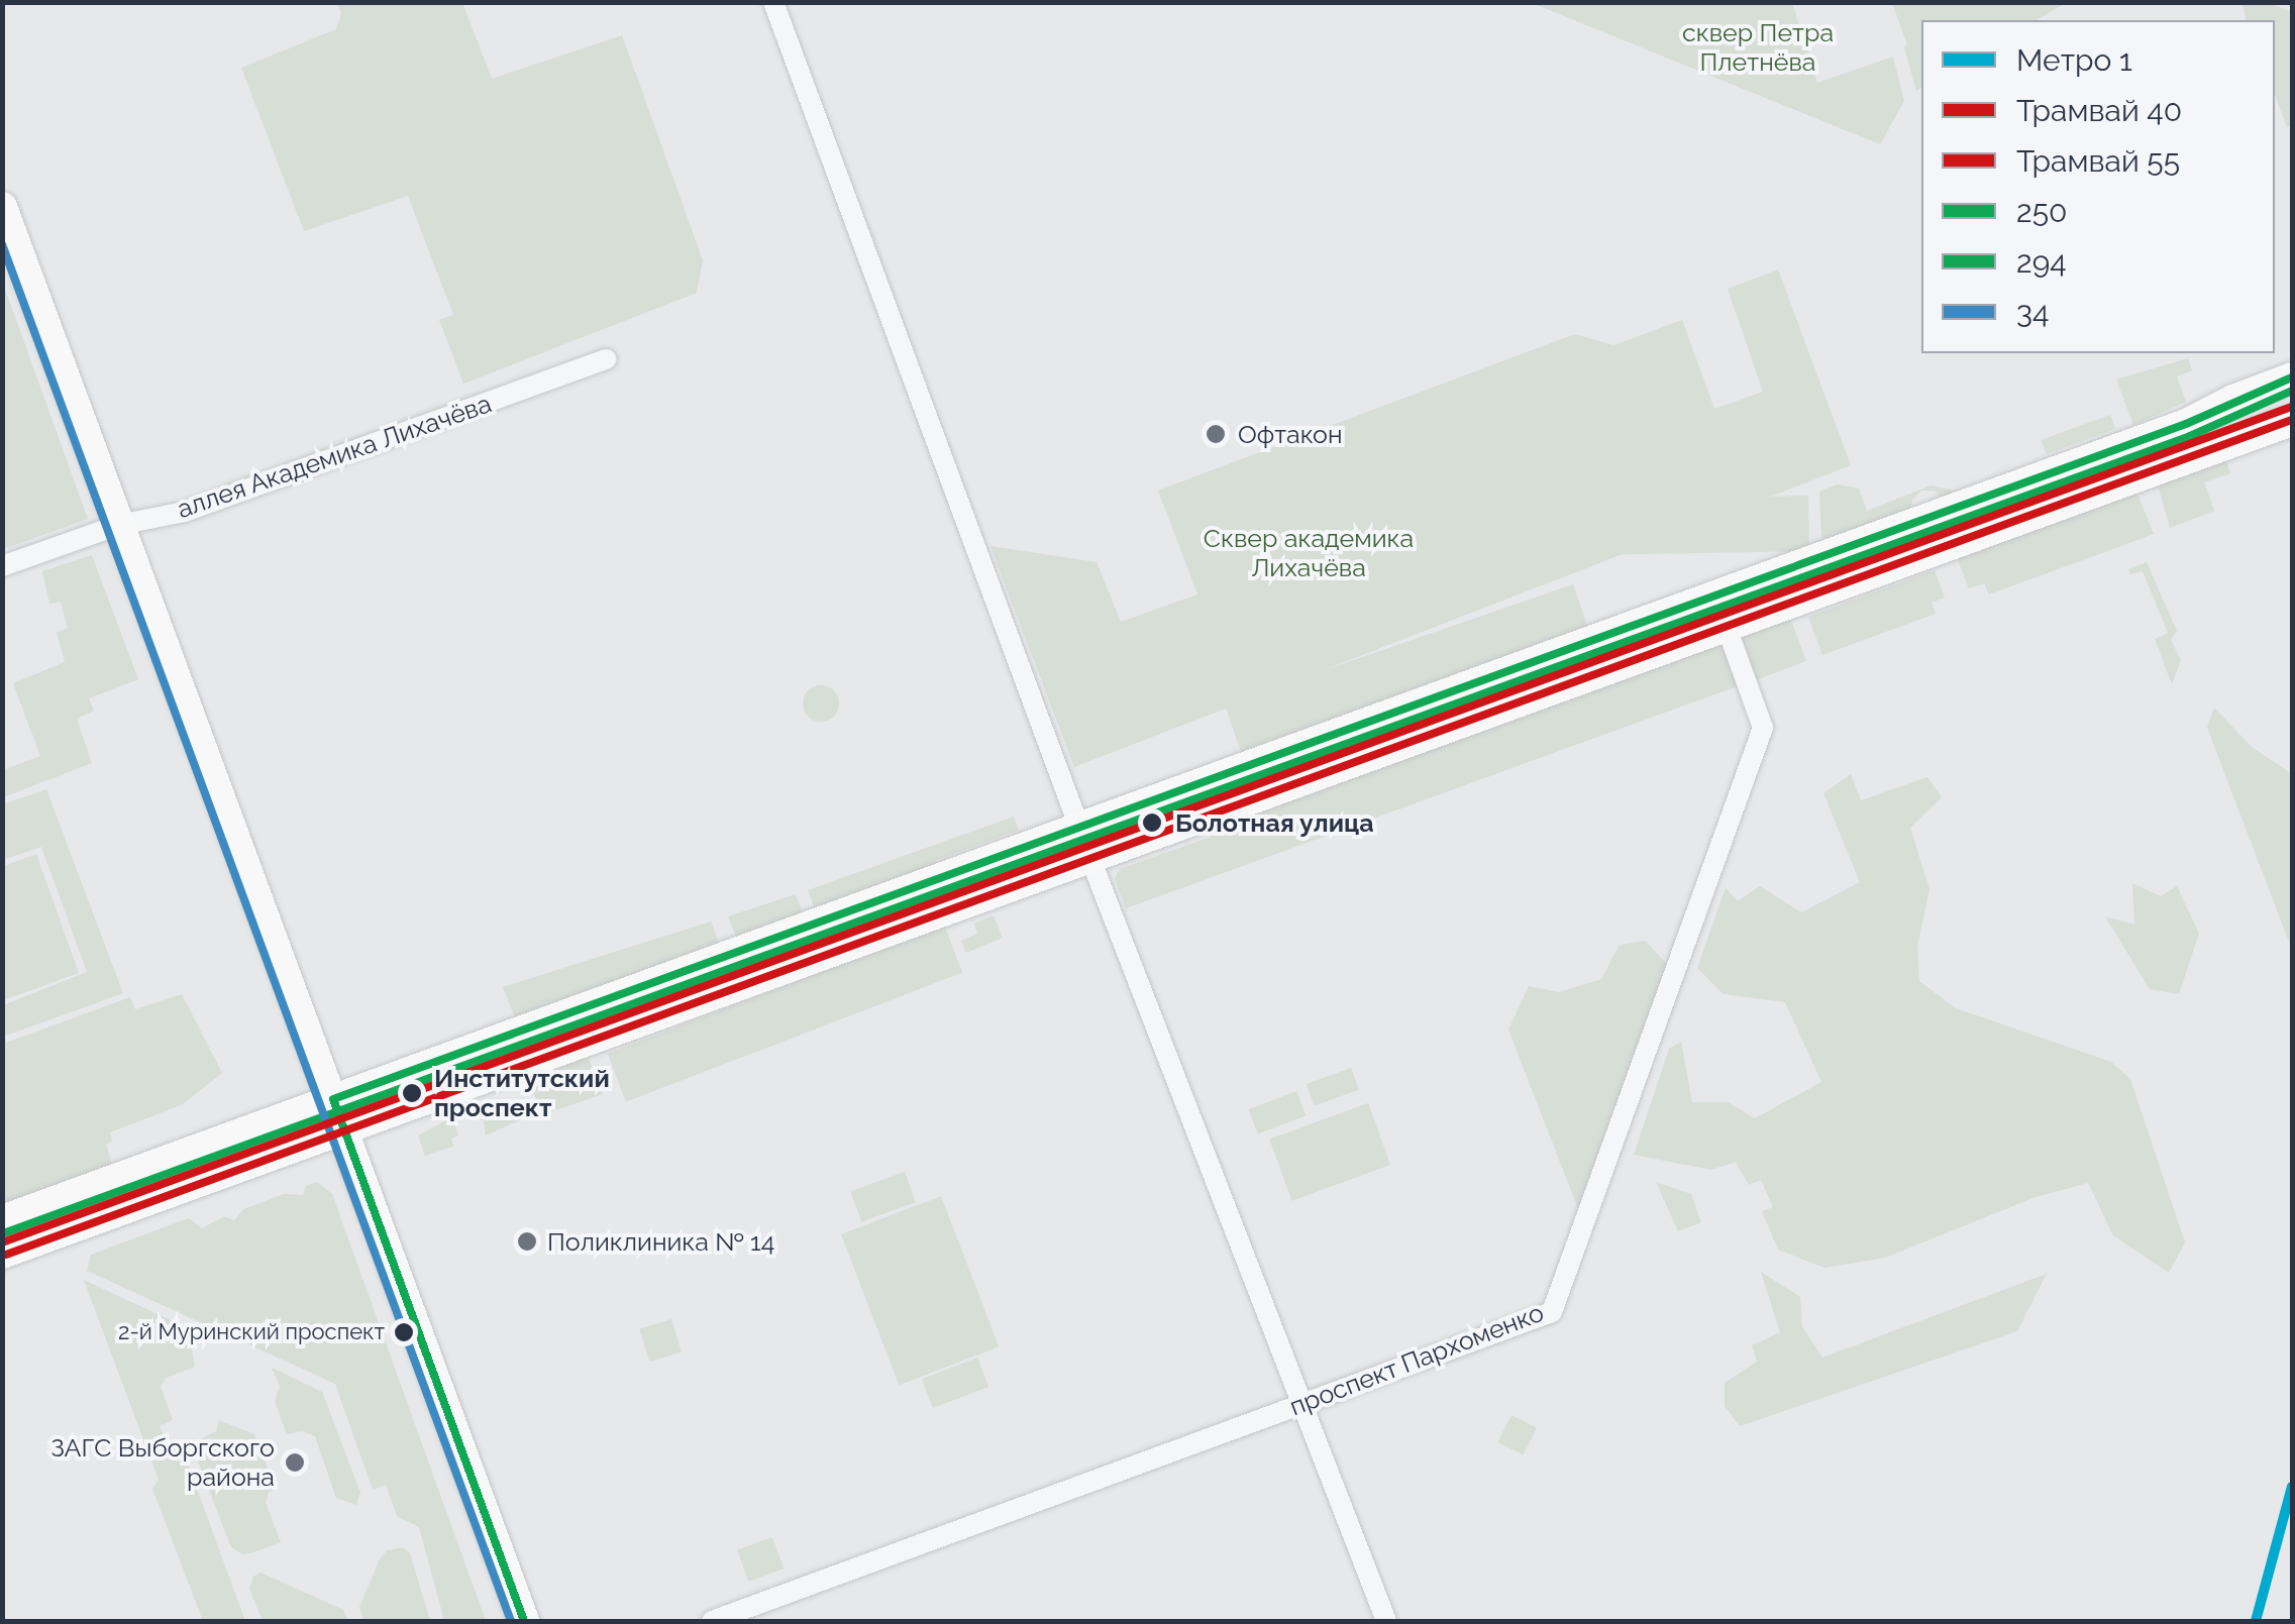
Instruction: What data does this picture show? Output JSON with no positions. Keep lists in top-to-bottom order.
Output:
{
  "streets": {
    "street": ["аллея Академика Лихачёва", "проспект Пархоменко"]
  },
  "parks": ["сквер Петра Плетнёва", "Сквер академика Лихачёва"],
  "places": [
    "Офтакон",
    "Болотная улица",
    "Институтский проспект",
    "Поликлиника № 14",
    "2-й Муринский проспект",
    "ЗАГС Выборгского района"
  ],
  "lines": [
    "transit line 34",
    "transit line 250",
    "transit line 294",
    "tram line 40",
    "tram line 55",
    "metro line 1"
  ],
  "legend": [
    "Метро 1",
    "Трамвай 40",
    "Трамвай 55",
    "250",
    "294",
    "34"
  ]
}
